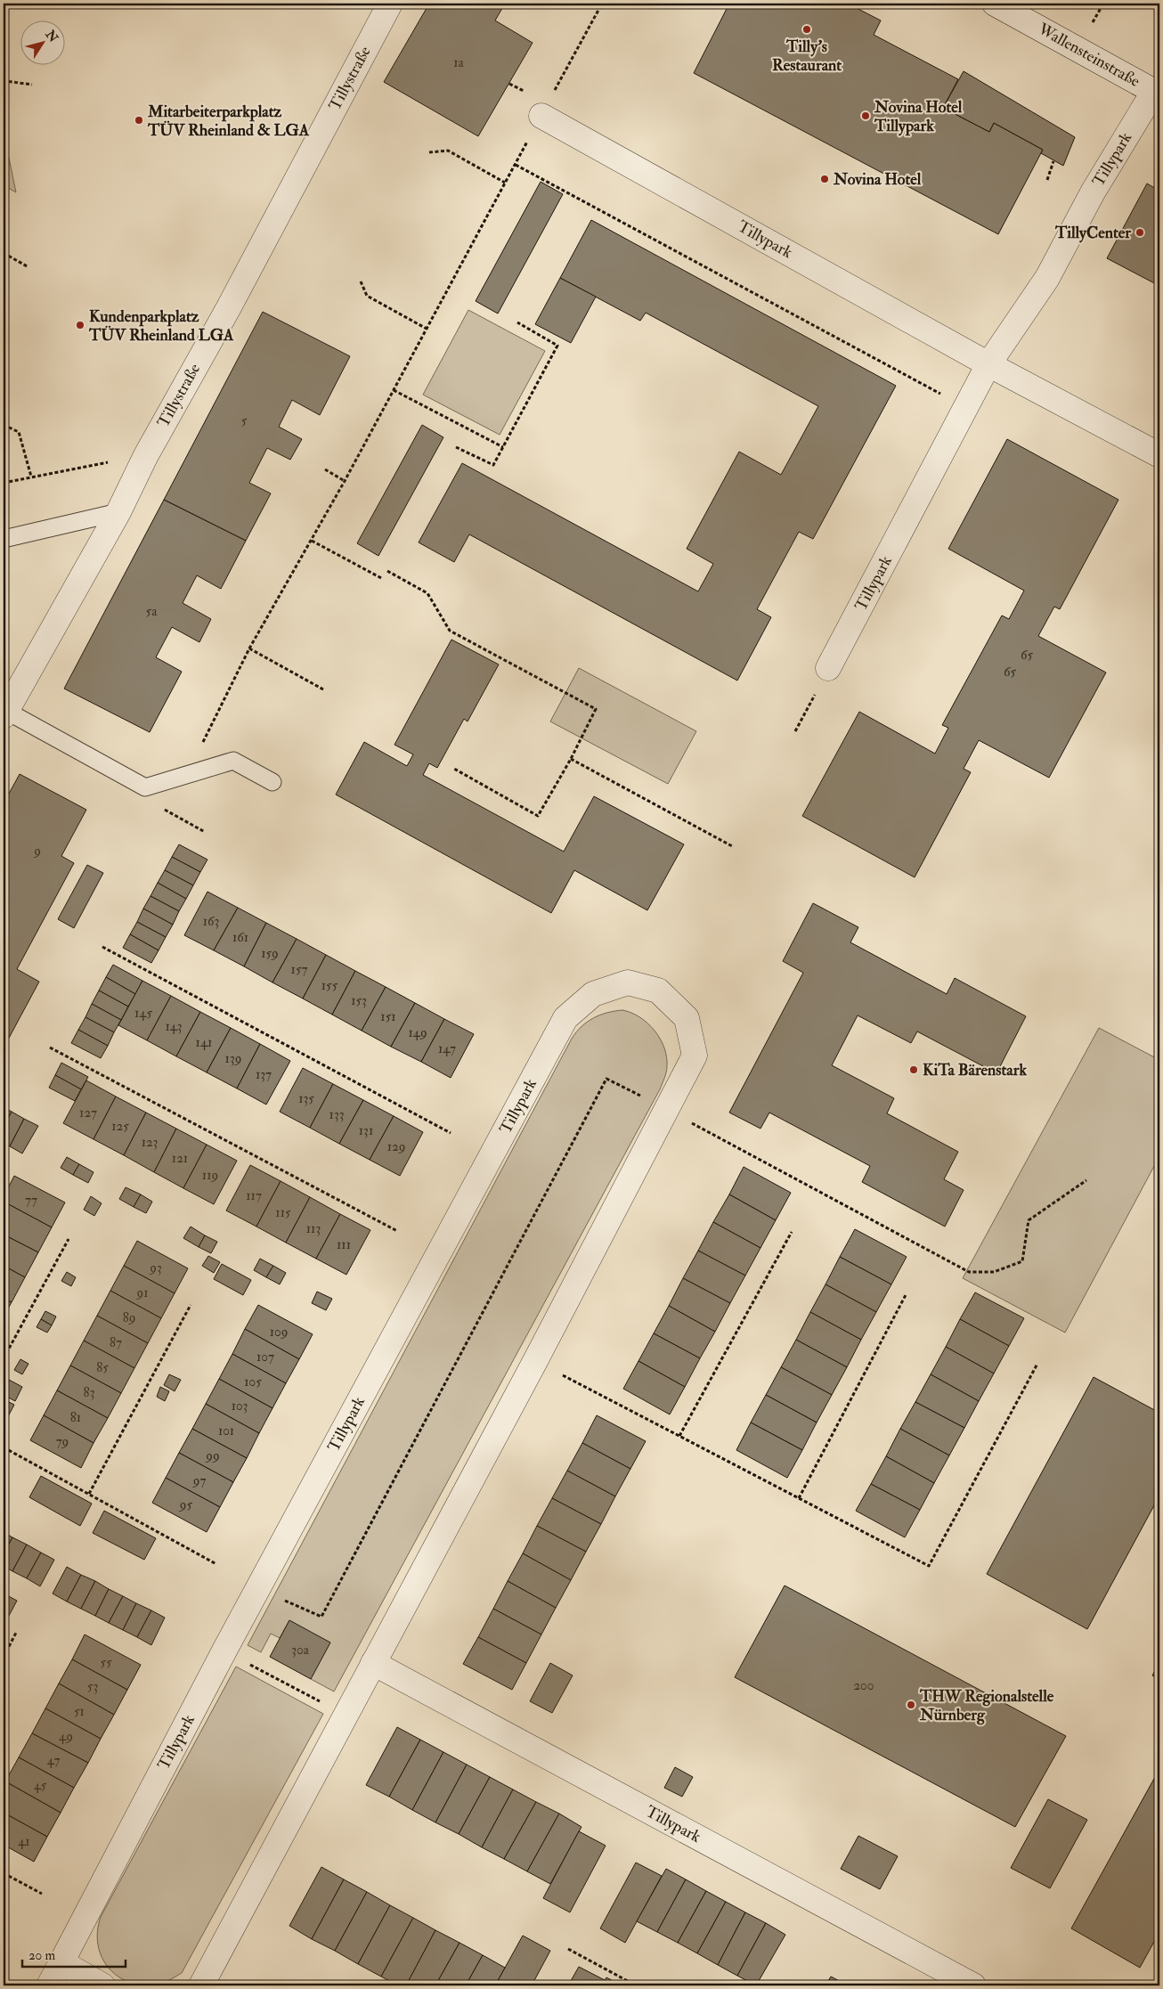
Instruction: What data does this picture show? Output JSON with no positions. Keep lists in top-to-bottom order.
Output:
{
  "streets": {
    "street": ["Wallensteinstraße", "Tillystraße", "Tillypark"]
  },
  "crossings": [
    ["Wallensteinstraße", "Tillypark"]
  ],
  "places": [
    "Tilly’s Restaurant",
    "Novina Hotel Tillypark",
    "Mitarbeiterparkplatz TÜV Rheinland & LGA",
    "Novina Hotel",
    "TillyCenter",
    "Kundenparkplatz TÜV Rheinland LGA",
    "KiTa Bärenstark",
    "THW Regionalstelle Nürnberg"
  ],
  "house_numbers": [
    "1a",
    "5",
    "5a",
    "65",
    "65",
    "9",
    "163",
    "161",
    "159",
    "157",
    "155",
    "153",
    "145",
    "151",
    "143",
    "149",
    "141",
    "147",
    "139",
    "137",
    "135",
    "127",
    "133",
    "125",
    "131",
    "123",
    "129",
    "121",
    "119",
    "117",
    "77",
    "115",
    "113",
    "111",
    "93",
    "91",
    "89",
    "109",
    "87",
    "107",
    "85",
    "105",
    "83",
    "103",
    "81",
    "101",
    "79",
    "99",
    "97",
    "95",
    "30a",
    "55",
    "200",
    "53",
    "51",
    "49",
    "47",
    "45",
    "41"
  ],
  "scale_bar": "20 m",
  "north": "top right"
}
